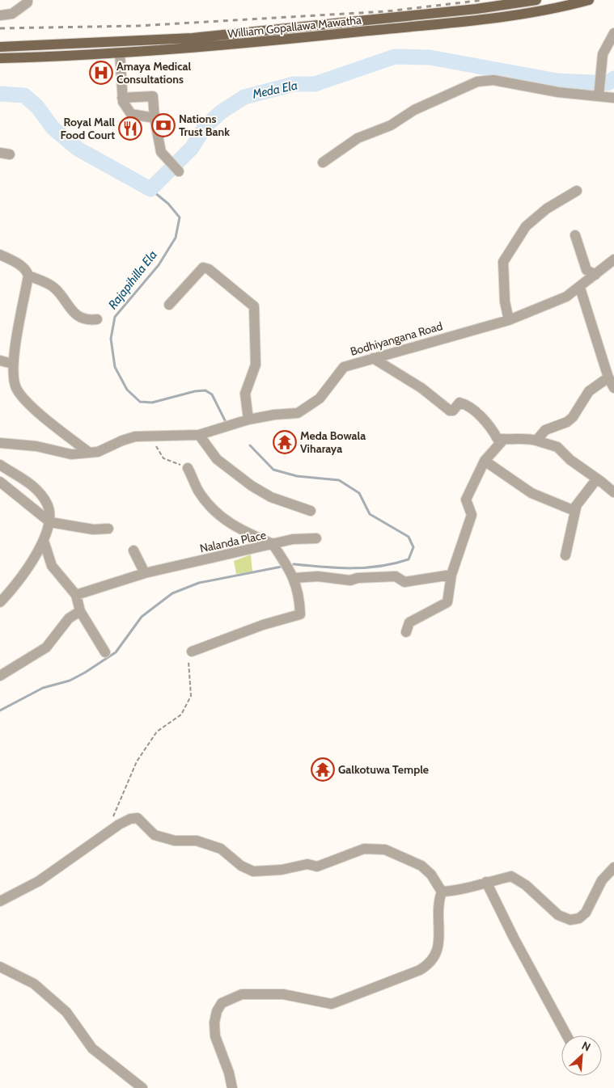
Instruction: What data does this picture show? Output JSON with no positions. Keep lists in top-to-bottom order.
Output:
{
  "streets": {
    "main road": ["William Gopallawa Mawatha"],
    "street": ["Bodhiyangana Road", "Nalanda Place"]
  },
  "water": ["Meda Ela", "Rajapihilla Ela"],
  "places": {
    "hospital": ["Amaya Medical Consultations"],
    "bank": ["Nations Trust Bank"],
    "restaurant": ["Royal Mall Food Court"],
    "temple": ["Meda Bowala Viharaya", "Galkotuwa Temple"]
  },
  "north": "top right"
}
